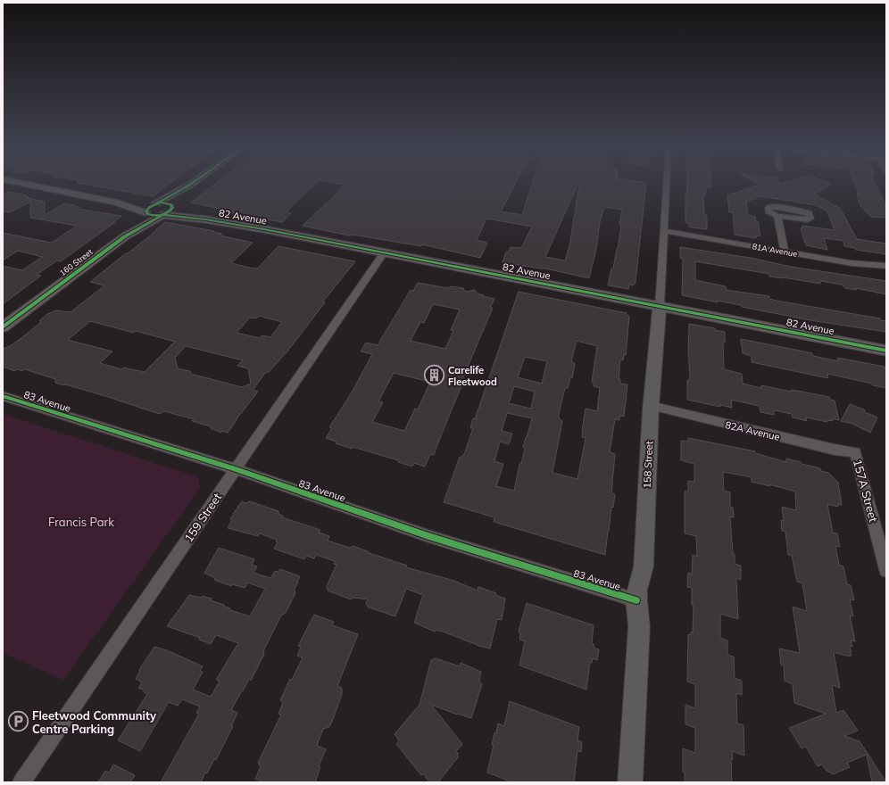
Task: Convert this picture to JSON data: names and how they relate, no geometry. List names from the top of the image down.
{
  "streets": {
    "street": [
      "82 Avenue",
      "81A Avenue",
      "160 Street",
      "83 Avenue",
      "82A Avenue",
      "158 Street",
      "157A Street",
      "159 Street"
    ]
  },
  "crossings": [
    ["82 Avenue", "160 Street"],
    ["82 Avenue", "158 Street"],
    ["82 Avenue", "159 Street"],
    ["81A Avenue", "158 Street"],
    ["83 Avenue", "158 Street"],
    ["83 Avenue", "159 Street"],
    ["82A Avenue", "158 Street"],
    ["82A Avenue", "157A Street"]
  ],
  "parks": ["Francis Park"],
  "places": {
    "building": ["Carelife Fleetwood"],
    "parking": ["Fleetwood Community Centre Parking"]
  }
}
